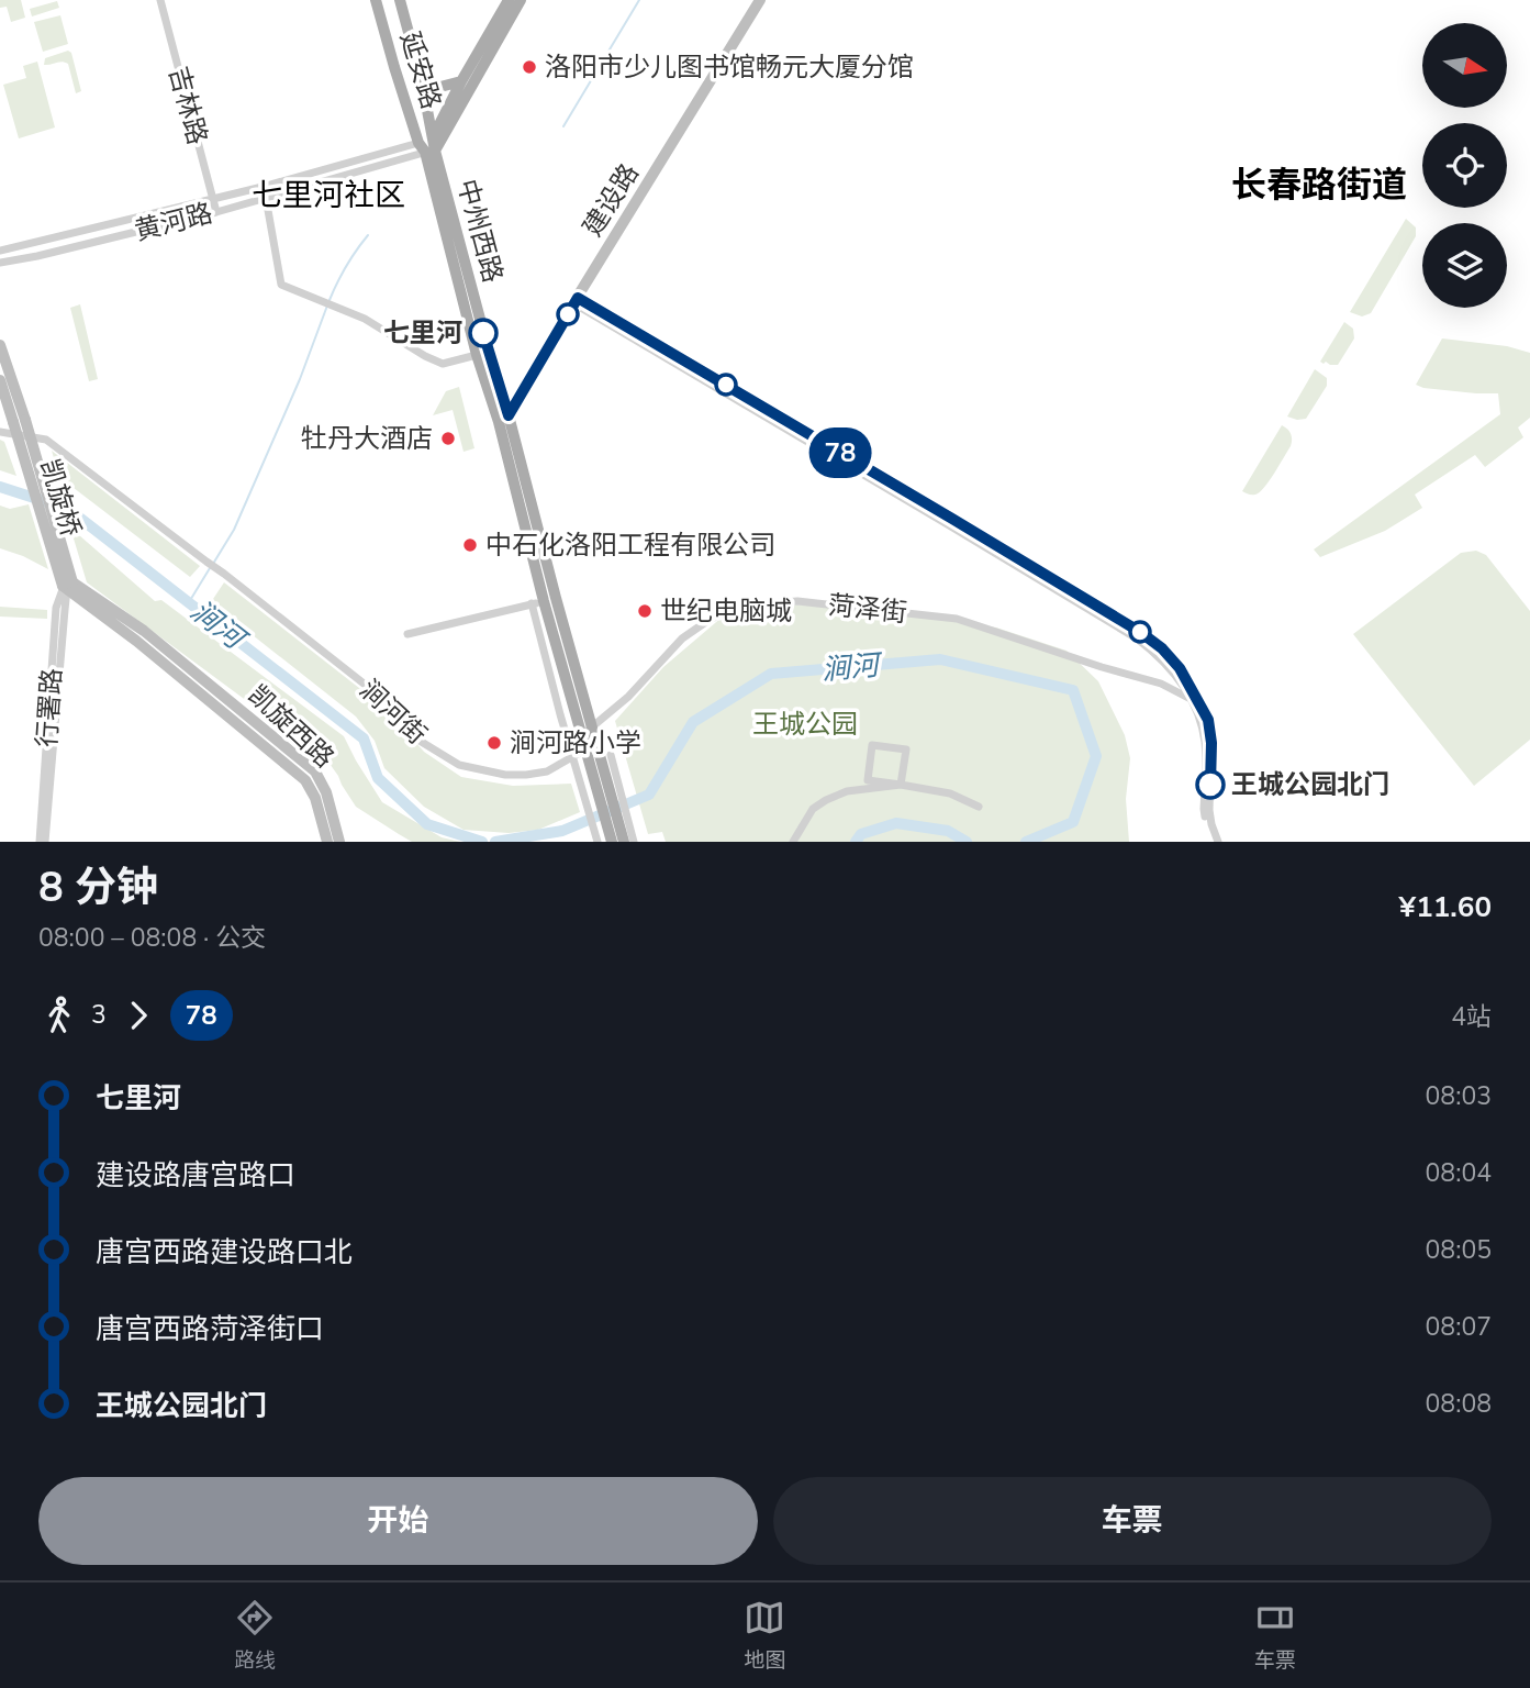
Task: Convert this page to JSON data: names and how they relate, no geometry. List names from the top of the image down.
{
  "streets": {
    "main road": [
      "延安路",
      "建设路",
      "中州西路",
      "凯旋桥",
      "凯旋西路"
    ],
    "street": [
      "吉林路",
      "黄河路",
      "菏泽街",
      "行署路",
      "涧河街"
    ]
  },
  "crossings": [
    ["延安路", "黄河路"],
    ["延安路", "中州西路"],
    ["吉林路", "黄河路"],
    ["建设路", "中州西路"],
    ["黄河路", "中州西路"],
    ["中州西路", "菏泽街"],
    ["中州西路", "涧河街"],
    ["凯旋桥", "行署路"],
    ["凯旋桥", "凯旋西路"],
    ["行署路", "凯旋西路"]
  ],
  "districts": ["长春路街道", "七里河社区"],
  "water": ["涧河"],
  "parks": ["王城公园"],
  "places": [
    "洛阳市少儿图书馆畅元大厦分馆",
    "七里河",
    "牡丹大酒店",
    "中石化洛阳工程有限公司",
    "世纪电脑城",
    "涧河路小学",
    "王城公园北门"
  ],
  "lines": ["bus line 78"],
  "north": "right",
  "page": {
    "on_map": "78",
    "heading": ["8 分钟", "08:00 – 08:08 · 公交", "¥11.60"],
    "legs": ["3", "78", "4站"],
    "list": [
      {
        "name": "七里河",
        "value": "08:03"
      },
      {
        "name": "建设路唐宫路口",
        "value": "08:04"
      },
      {
        "name": "唐宫西路建设路口北",
        "value": "08:05"
      },
      {
        "name": "唐宫西路菏泽街口",
        "value": "08:07"
      },
      {
        "name": "王城公园北门",
        "value": "08:08"
      }
    ],
    "buttons": ["开始", "车票"],
    "tabs": ["路线", "地图", "车票"]
  }
}
